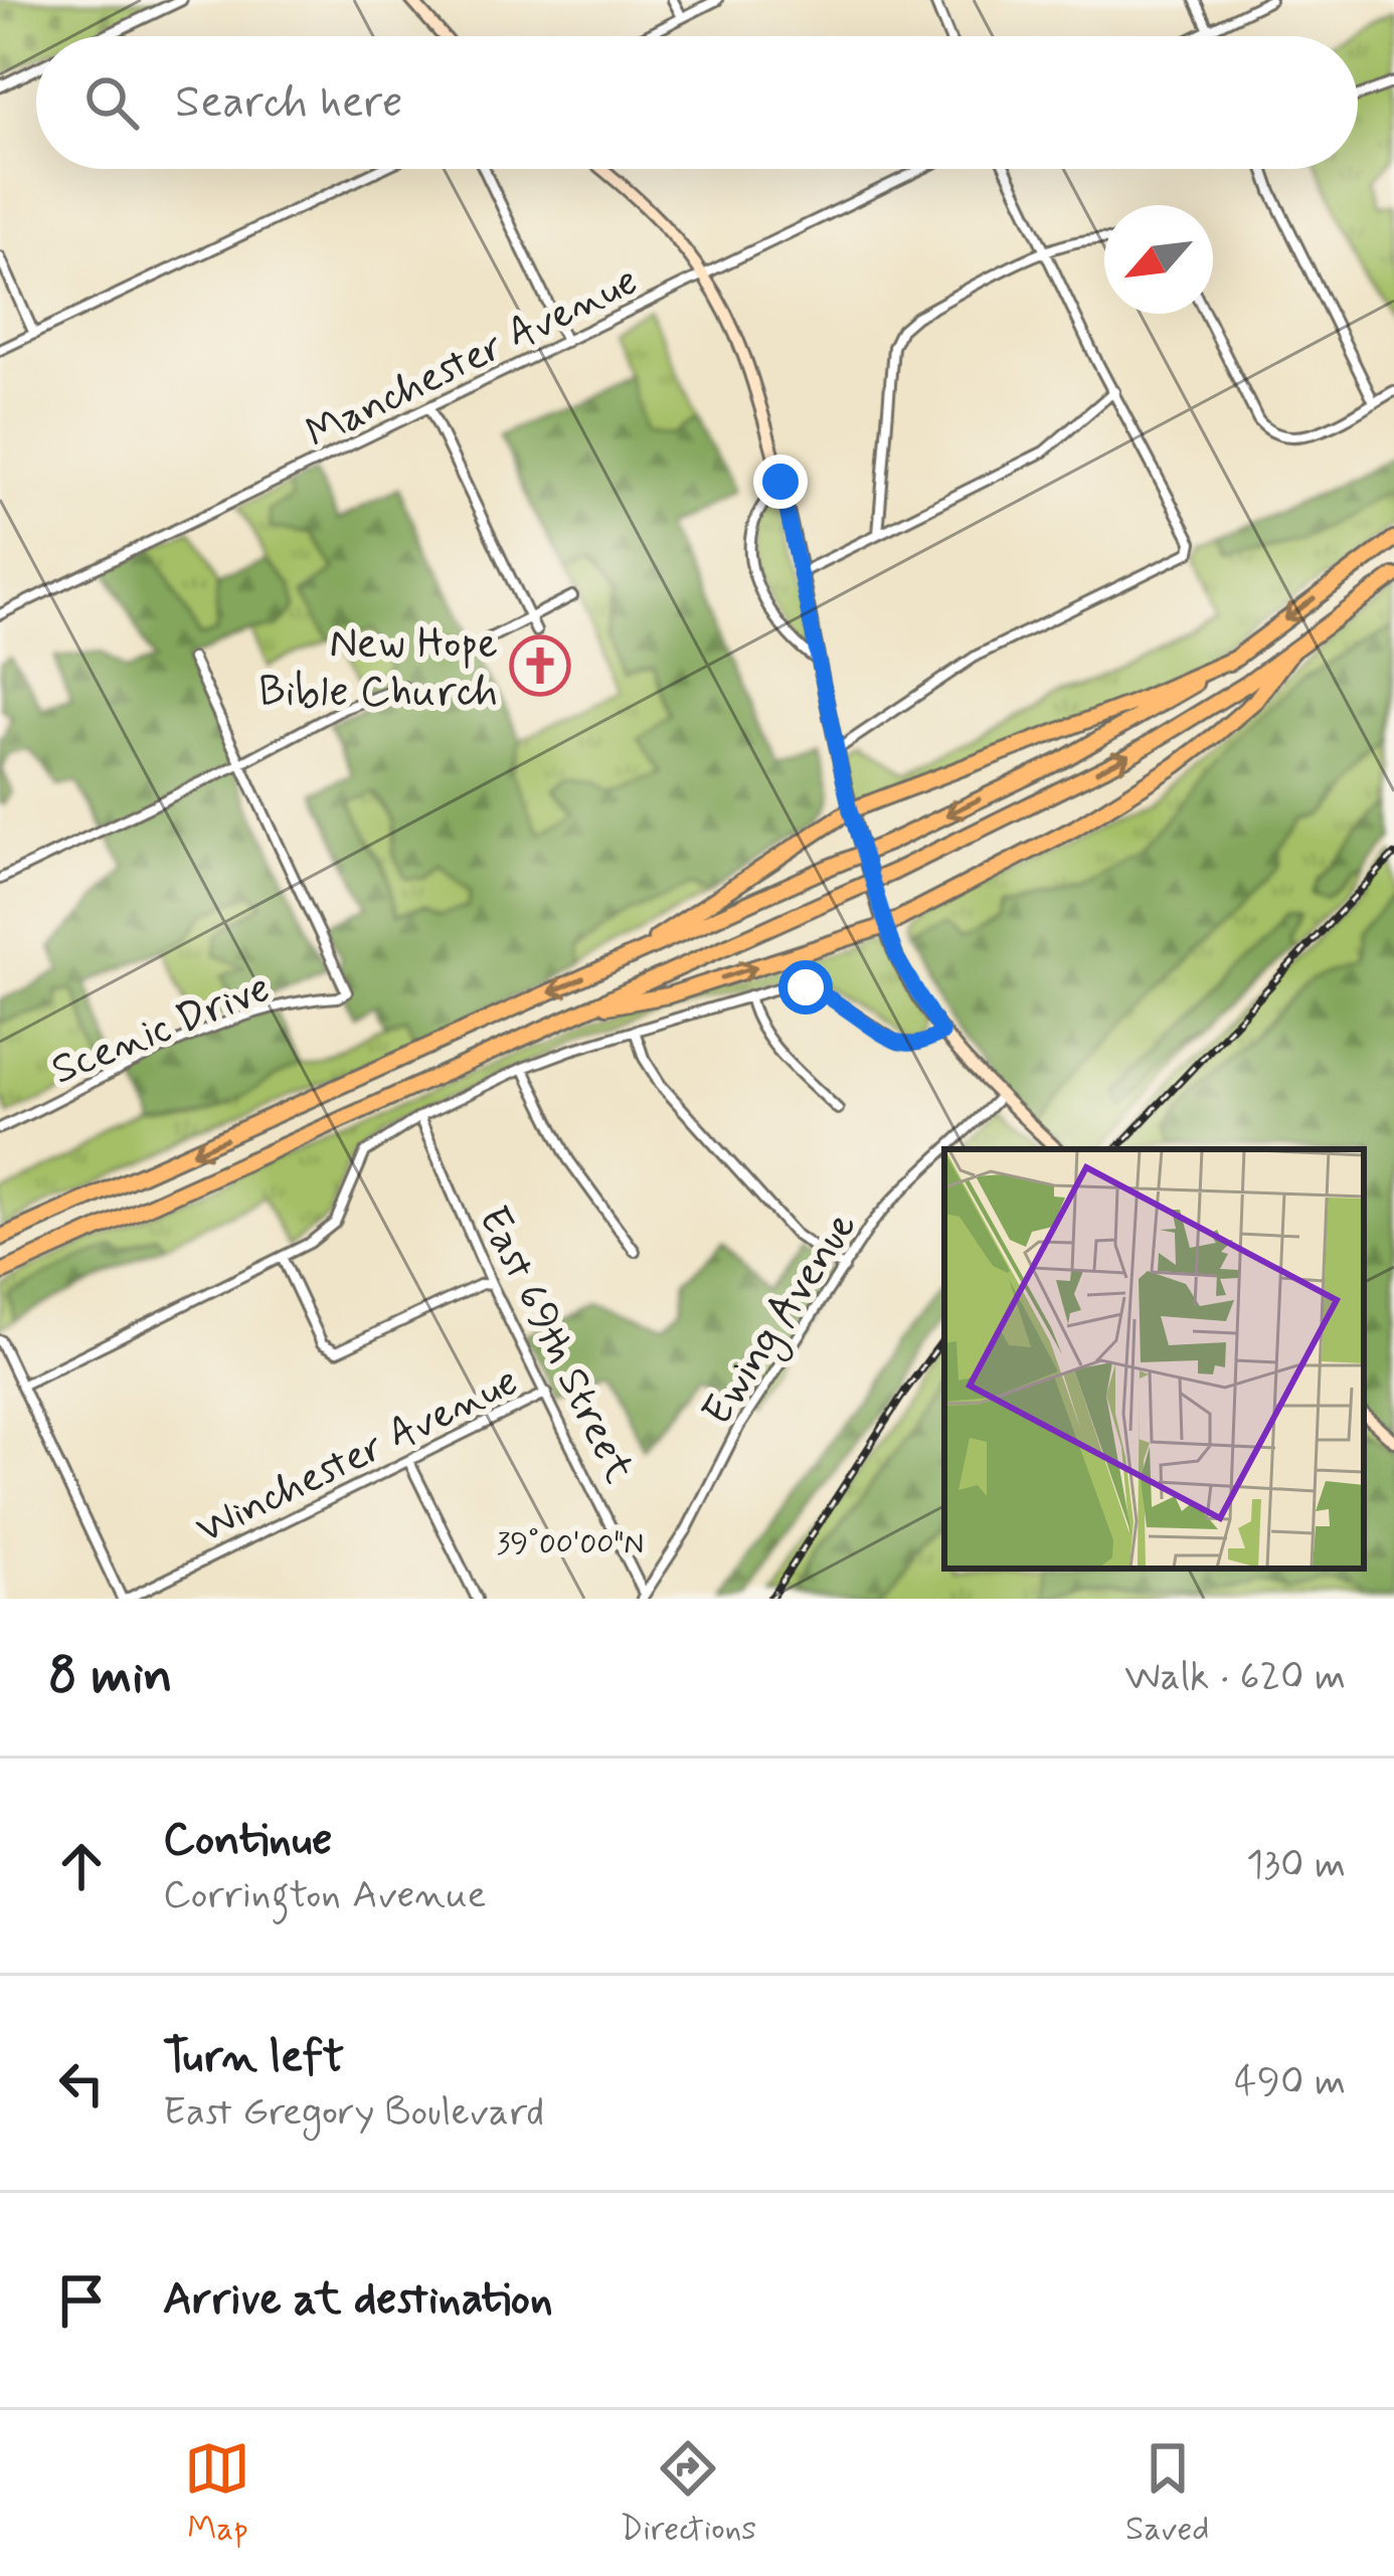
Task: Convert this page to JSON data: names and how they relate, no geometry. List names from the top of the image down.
{
  "streets": {
    "street": [
      "Manchester Avenue",
      "Scenic Drive",
      "Ewing Avenue",
      "East 69th Street",
      "Winchester Avenue"
    ]
  },
  "crossings": [
    ["Ewing Avenue", "East 69th Street"],
    ["East 69th Street", "Winchester Avenue"]
  ],
  "places": {
    "church": ["New Hope Bible Church"]
  },
  "north": "bottom left",
  "page": {
    "search": "Search here",
    "heading": ["8 min", "Walk · 620 m"],
    "list": [
      ["Continue", "Corrington Avenue", "130 m"],
      ["Turn left", "East Gregory Boulevard", "490 m"],
      "Arrive at destination"
    ],
    "nav": ["Map", "Directions", "Saved"]
  },
  "coordinates": ["39°00'00\"N"]
}
